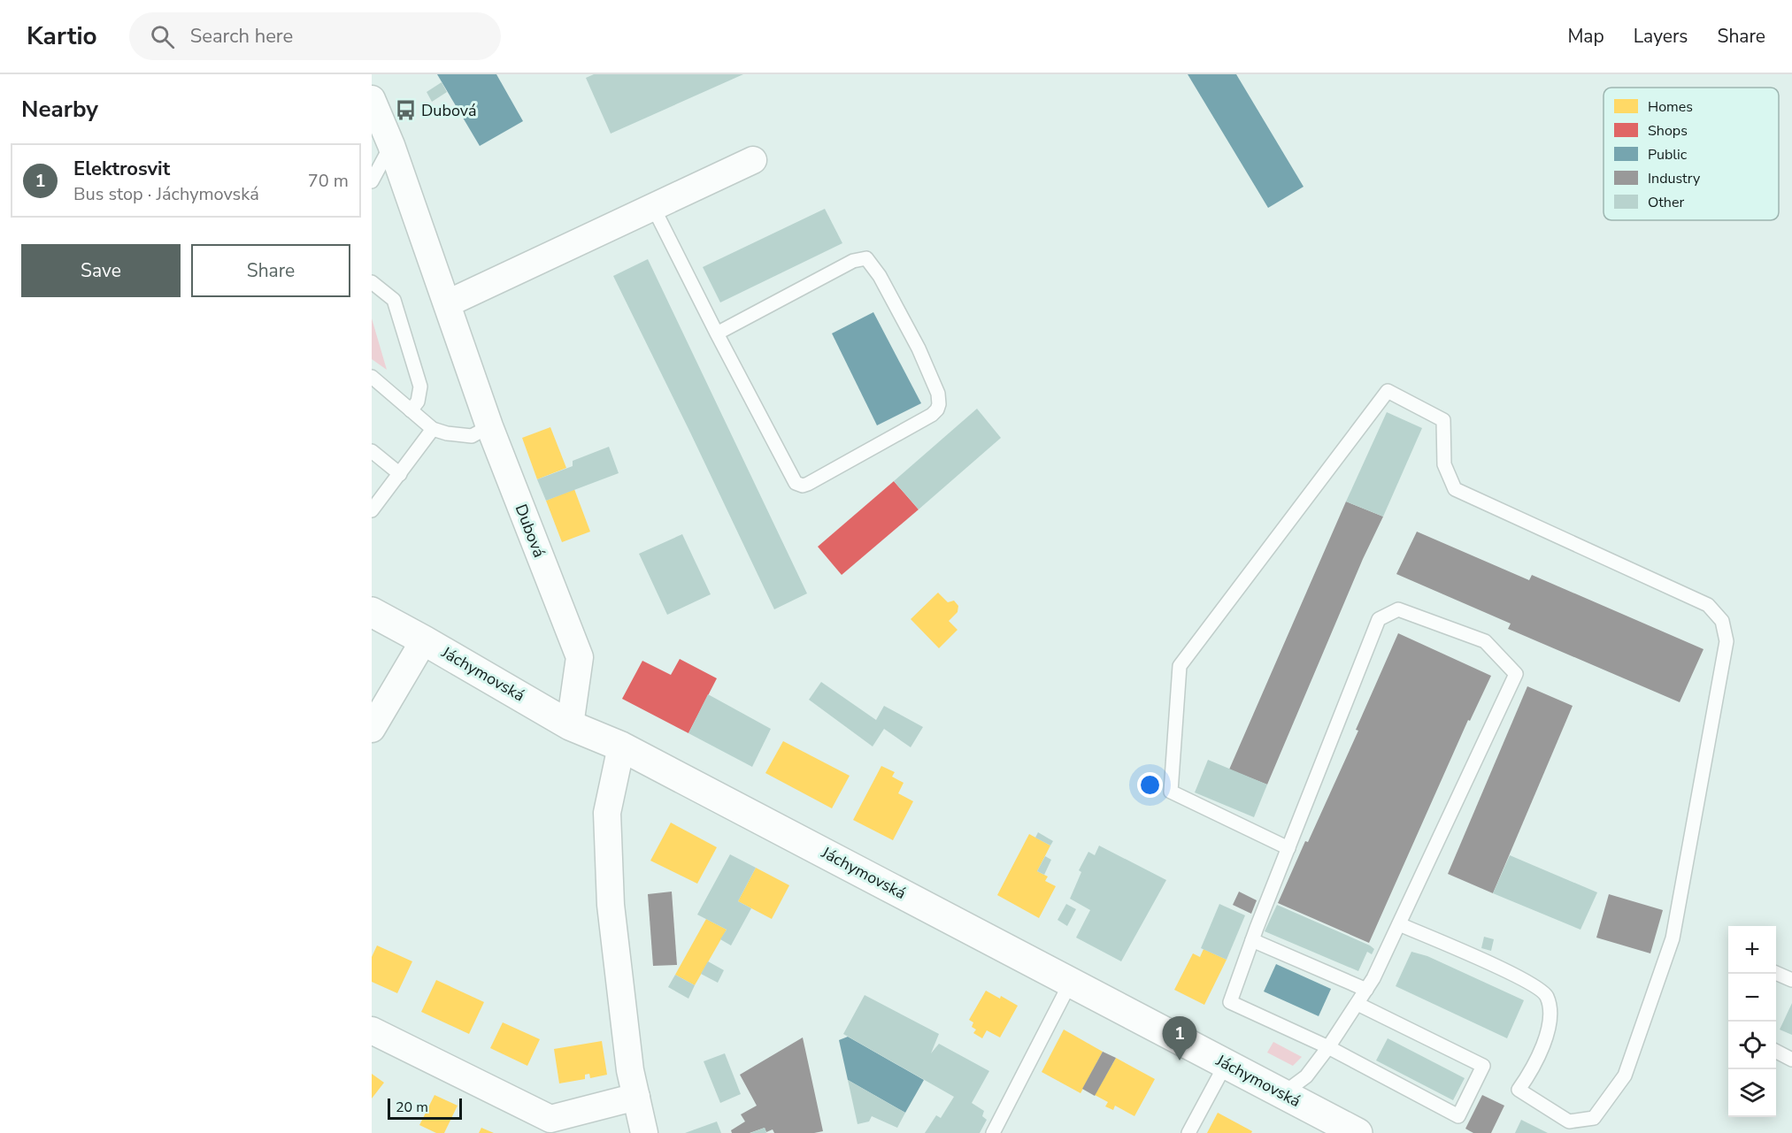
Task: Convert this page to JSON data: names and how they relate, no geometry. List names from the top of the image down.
{
  "streets": {
    "street": ["Dubová", "Jáchymovská"]
  },
  "crossings": [
    ["Dubová", "Jáchymovská"]
  ],
  "places": {
    "bus stop": ["Dubová"]
  },
  "legend": [
    "Homes",
    "Shops",
    "Public",
    "Industry",
    "Other"
  ],
  "scale_bar": "20 m",
  "page": {
    "header": "Kartio",
    "search": "Search here",
    "nav": ["Map", "Layers", "Share"],
    "heading": "Nearby",
    "list": [
      {
        "mark": "1",
        "name": "Elektrosvit",
        "note": "Bus stop · Jáchymovská",
        "value": "70 m"
      }
    ],
    "buttons": ["Save", "Share"],
    "map_buttons": ["+", "−"],
    "pins": "1",
    "scale": "20 m"
  }
}
